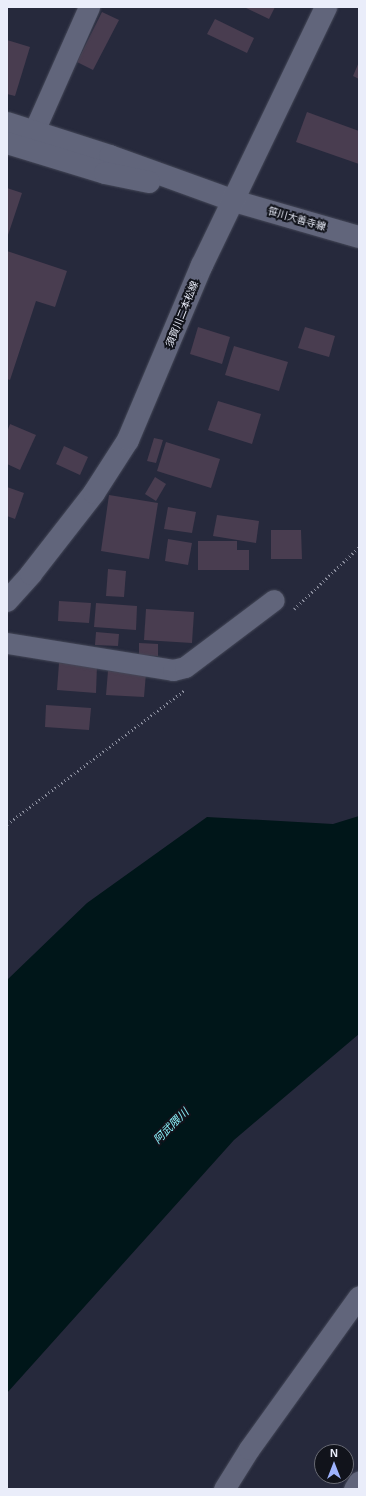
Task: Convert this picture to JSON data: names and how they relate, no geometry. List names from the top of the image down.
{
  "streets": {
    "main road": ["笹川大善寺線", "須賀川二本松線"]
  },
  "crossings": [
    ["笹川大善寺線", "須賀川二本松線"]
  ],
  "water": ["阿武隈川"],
  "north": "top"
}
